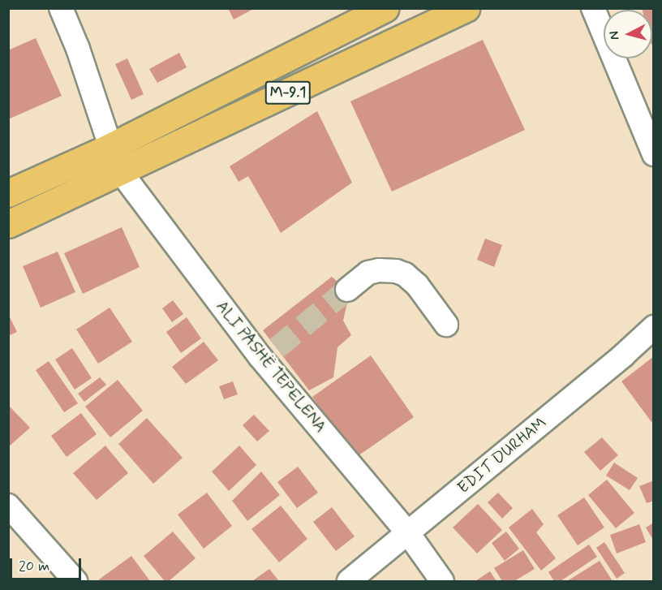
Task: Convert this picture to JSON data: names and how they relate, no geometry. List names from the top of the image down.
{
  "streets": {
    "main road": ["M-9.1"],
    "street": ["ALI PASHË TEPELENA", "EDIT DURHAM"]
  },
  "crossings": [
    ["M-9.1", "ALI PASHË TEPELENA"],
    ["ALI PASHË TEPELENA", "EDIT DURHAM"]
  ],
  "scale_bar": "20 m",
  "north": "left"
}
